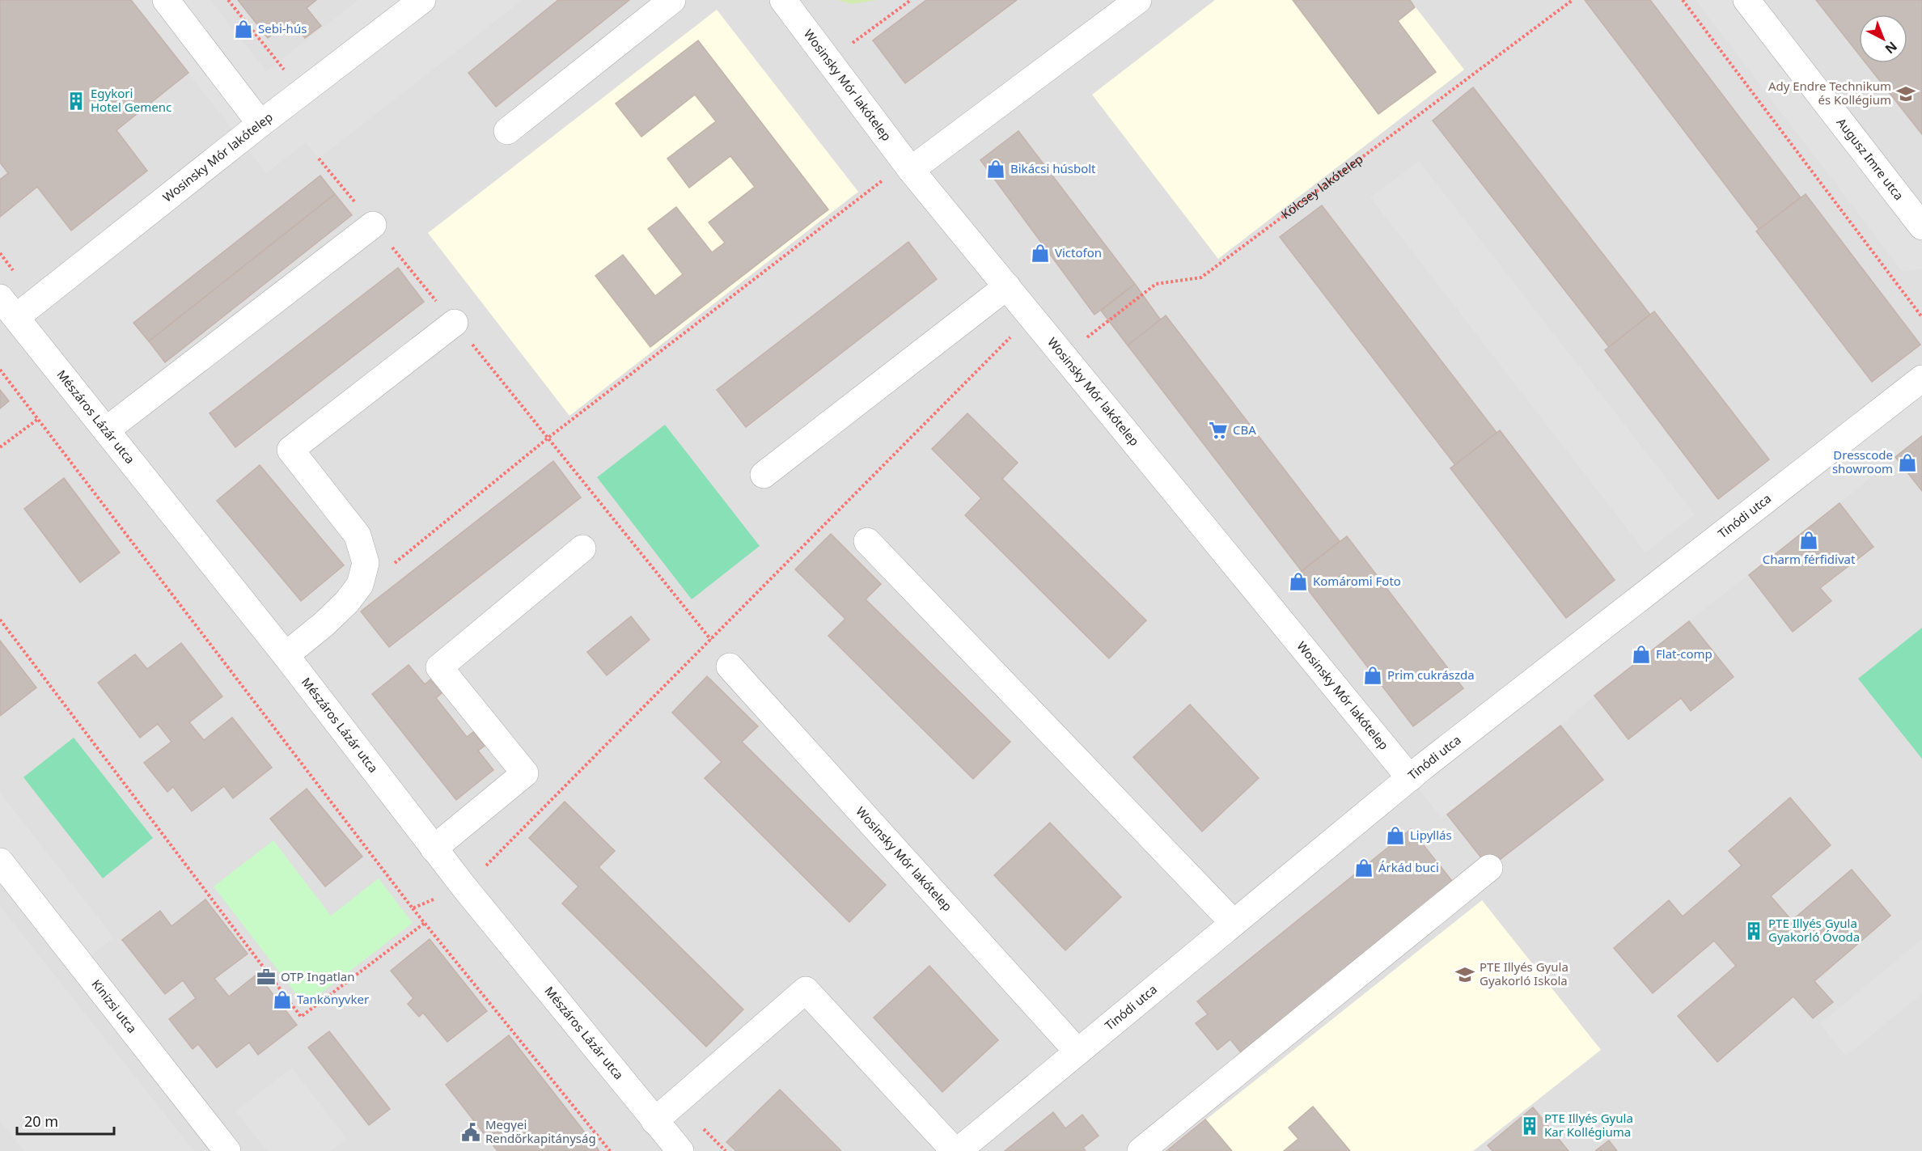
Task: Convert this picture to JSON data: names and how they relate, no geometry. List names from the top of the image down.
{
  "streets": {
    "street": [
      "Wosinsky Mór lakótelep",
      "Augusz Imre utca",
      "Mészáros Lázár utca",
      "Tinódi utca",
      "Kinizsi utca"
    ],
    "path": ["Kölcsey lakótelep"]
  },
  "crossings": [
    ["Wosinsky Mór lakótelep", "Kölcsey lakótelep"],
    ["Wosinsky Mór lakótelep", "Mészáros Lázár utca"],
    ["Wosinsky Mór lakótelep", "Tinódi utca"]
  ],
  "places": {
    "shop": [
      "Sebi-hús",
      "Bikácsi húsbolt",
      "Victofon",
      "Dresscode showroom",
      "Charm férfidivat",
      "Komáromi Foto",
      "Flat-comp",
      "Prim cukrászda",
      "Lipyllás",
      "Árkád buci",
      "Tankönyvker"
    ],
    "school or university": ["Ady Endre Technikum és Kollégium", "PTE Illyés Gyula Gyakorló Iskola"],
    "building": ["Egykori Hotel Gemenc", "PTE Illyés Gyula Gyakorló Óvoda", "PTE Illyés Gyula Kar Kollégiuma"],
    "supermarket": ["CBA"],
    "office": ["OTP Ingatlan"],
    "public building": ["Megyei Rendőrkapitányság"]
  },
  "scale_bar": "20 m",
  "north": "bottom right"
}
